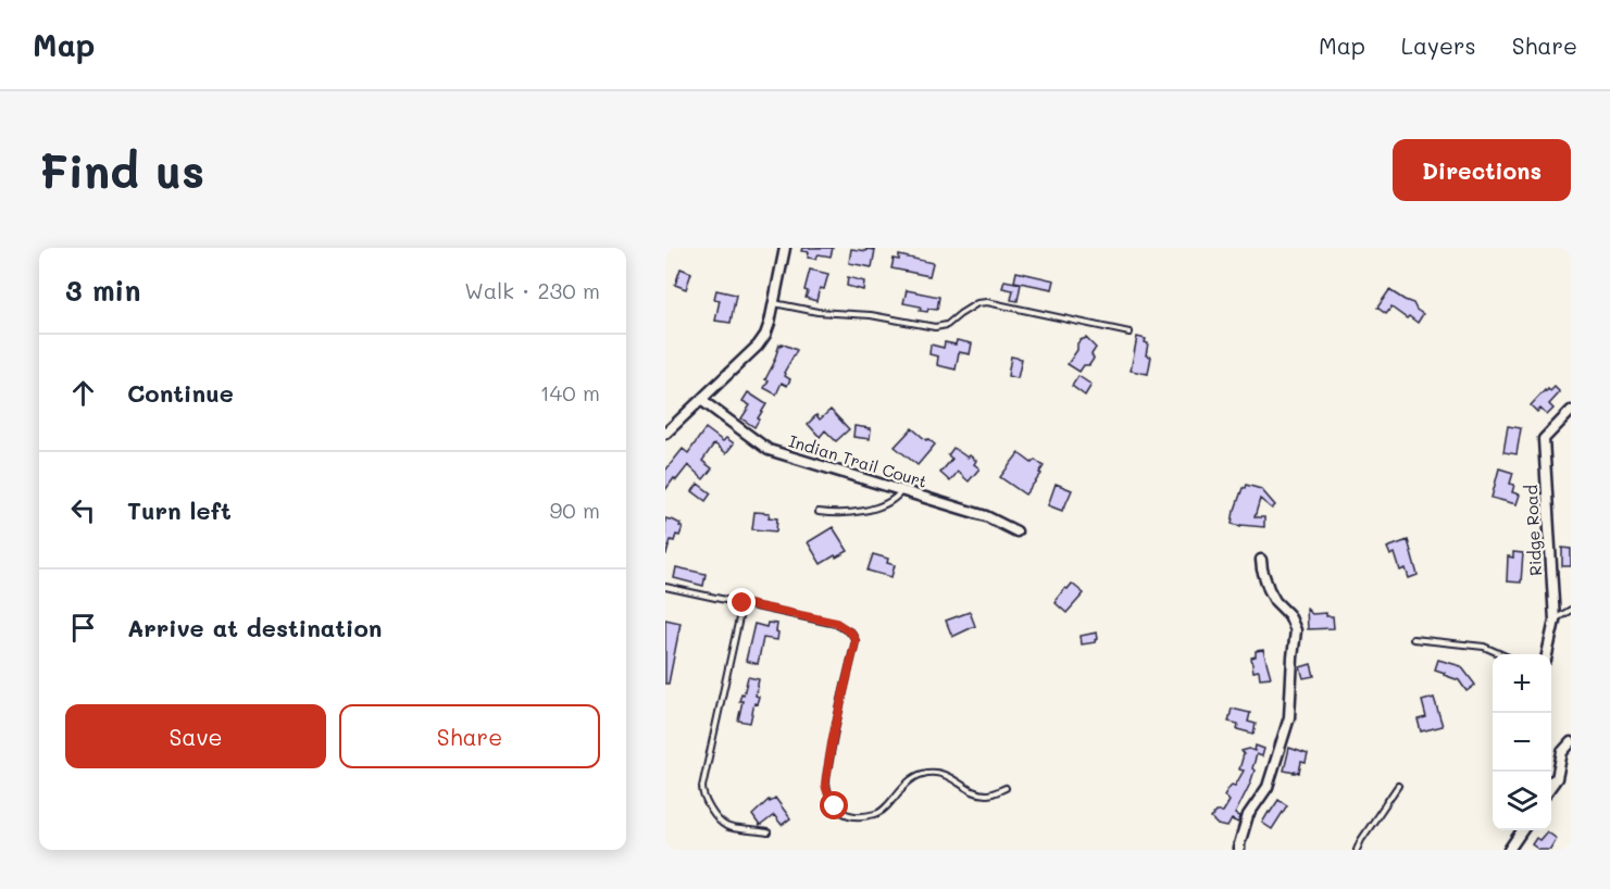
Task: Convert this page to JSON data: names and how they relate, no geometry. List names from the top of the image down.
{
  "streets": {
    "street": ["Indian Trail Court", "Ridge Road"]
  },
  "page": {
    "header": "Map",
    "nav": ["Map", "Layers", "Share"],
    "buttons": [
      "Directions",
      ["Save", "Share"]
    ],
    "title": "Find us",
    "heading": ["3 min", "Walk · 230 m"],
    "list": [
      ["Continue", "140 m"],
      ["Turn left", "90 m"],
      "Arrive at destination"
    ],
    "map_buttons": ["+", "−"]
  }
}
